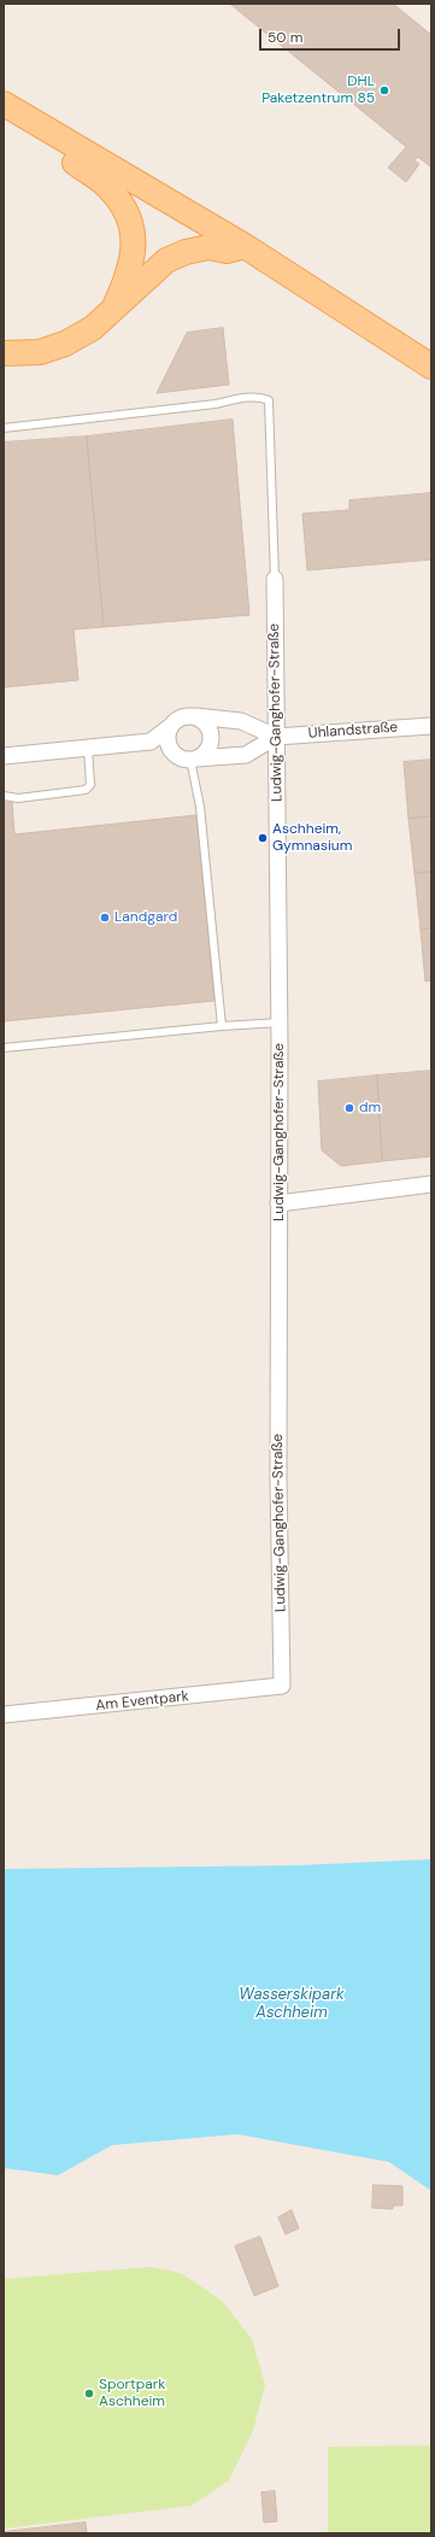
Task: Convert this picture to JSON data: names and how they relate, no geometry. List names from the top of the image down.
{
  "streets": {
    "street": ["Ludwig-Ganghofer-Straße", "Uhlandstraße", "Am Eventpark"]
  },
  "crossings": [
    ["Ludwig-Ganghofer-Straße", "Uhlandstraße"],
    ["Ludwig-Ganghofer-Straße", "Am Eventpark"]
  ],
  "water": ["Wasserskipark Aschheim"],
  "places": [
    "DHL Paketzentrum 85",
    "Aschheim, Gymnasium",
    "Landgard",
    "dm",
    "Sportpark Aschheim"
  ],
  "scale_bar": "50 m"
}
